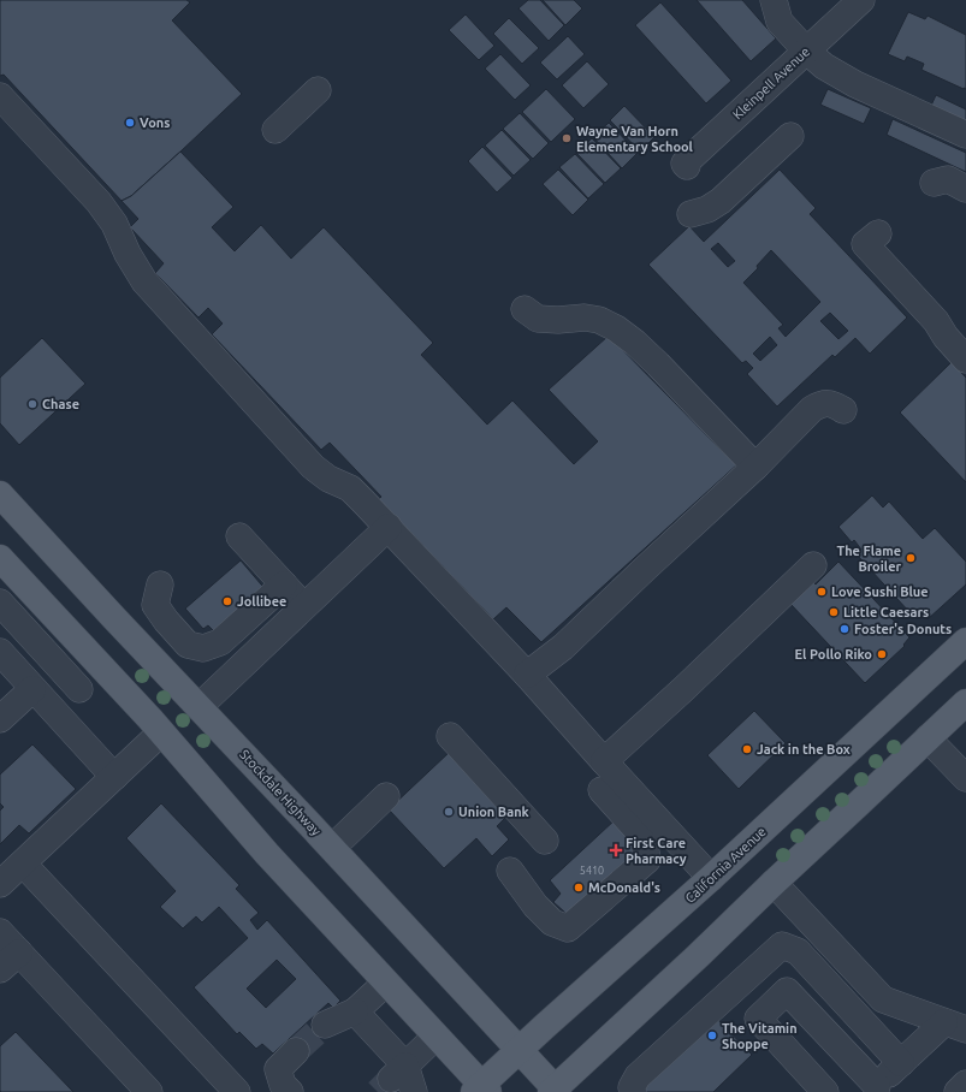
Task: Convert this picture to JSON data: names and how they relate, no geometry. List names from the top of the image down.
{
  "streets": {
    "main road": ["Stockdale Highway", "California Avenue"],
    "street": ["Kleinpell Avenue"]
  },
  "crossings": [
    ["Stockdale Highway", "California Avenue"]
  ],
  "places": {
    "other": [
      "Vons",
      "Wayne Van Horn Elementary School",
      "Chase",
      "The Flame Broiler",
      "Love Sushi Blue",
      "Jollibee",
      "Little Caesars",
      "Foster's Donuts",
      "El Pollo Riko",
      "Jack in the Box",
      "Union Bank",
      "McDonald's",
      "The Vitamin Shoppe"
    ],
    "health": ["First Care Pharmacy"]
  },
  "house_numbers": ["5410"]
}
